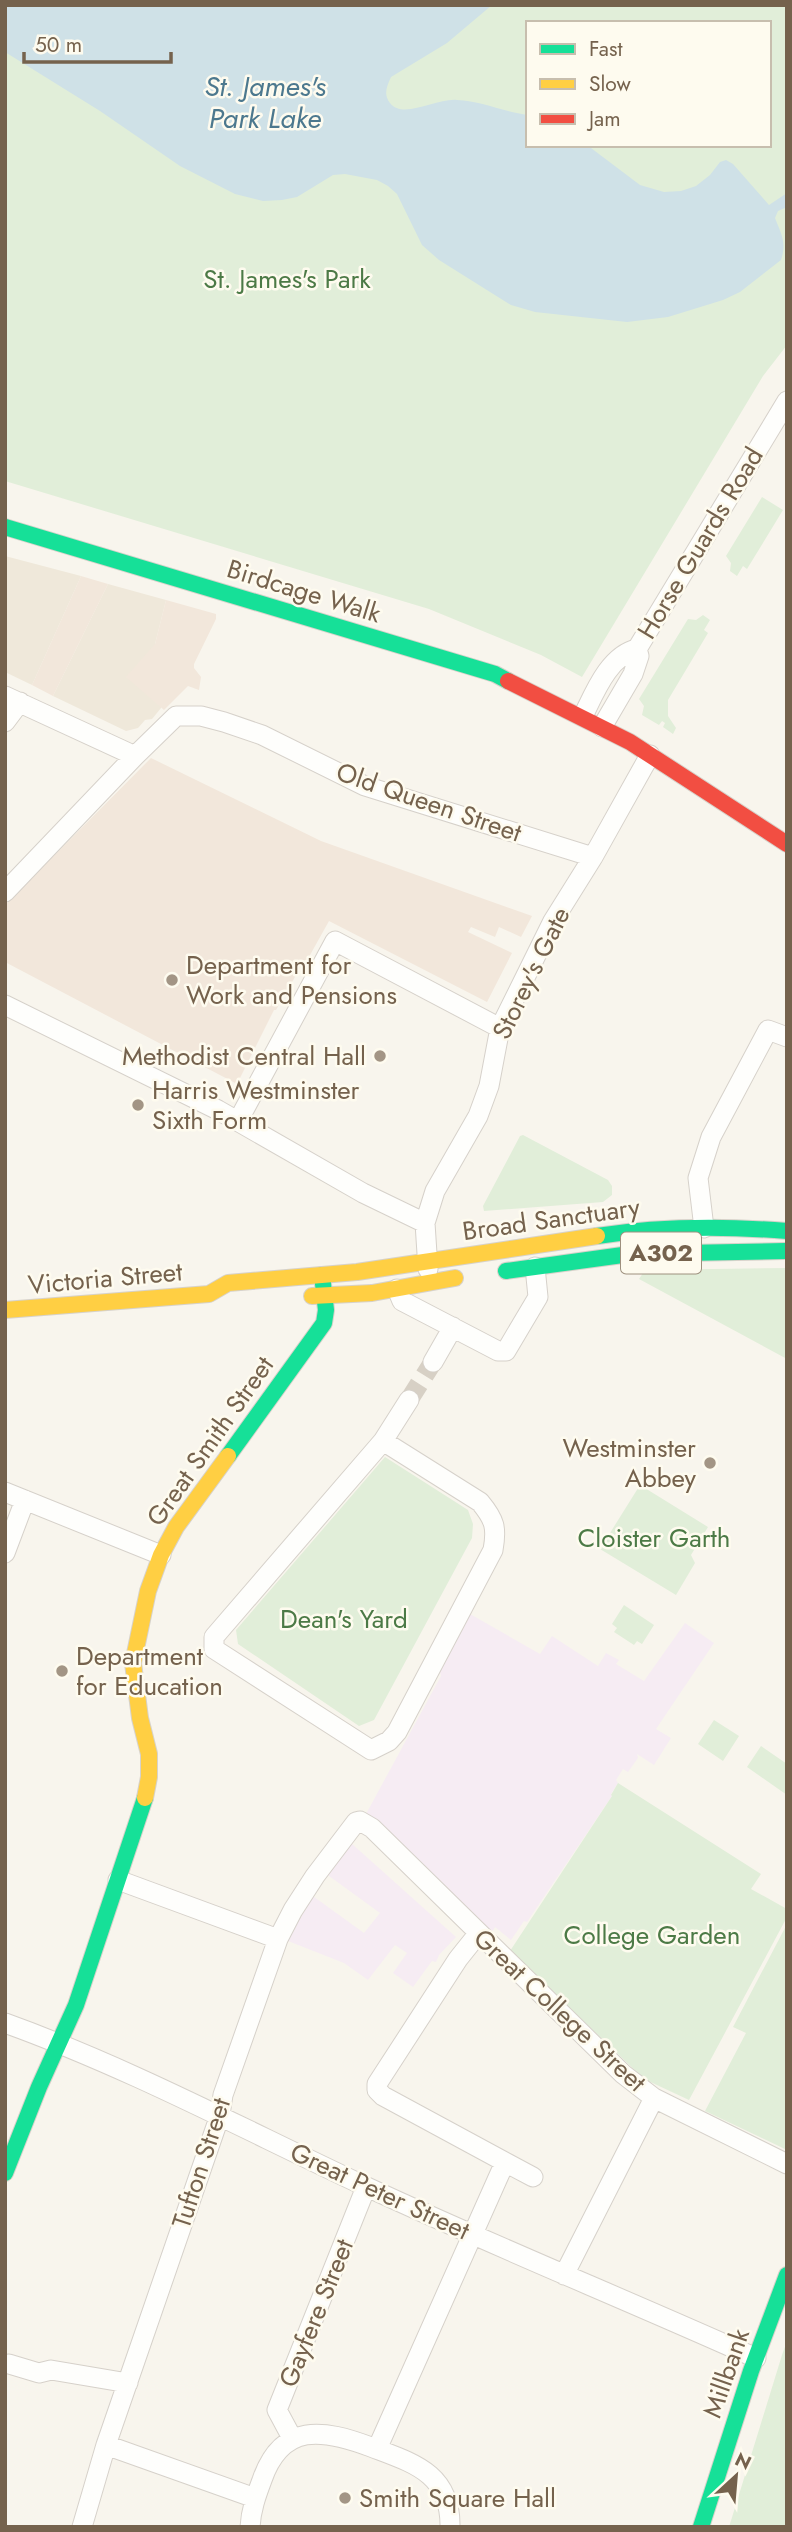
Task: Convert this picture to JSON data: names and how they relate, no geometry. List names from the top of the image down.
{
  "streets": {
    "main road": [
      "Birdcage Walk",
      "Broad Sanctuary",
      "A302",
      "Victoria Street",
      "Great Smith Street",
      "Millbank"
    ],
    "street": [
      "Horse Guards Road",
      "Old Queen Street",
      "Storey's Gate",
      "Great College Street",
      "Tufton Street",
      "Great Peter Street",
      "Gayfere Street"
    ]
  },
  "crossings": [
    ["Horse Guards Road", "Birdcage Walk"],
    ["Birdcage Walk", "Storey's Gate"],
    ["Old Queen Street", "Storey's Gate"],
    ["Storey's Gate", "Broad Sanctuary"],
    ["Broad Sanctuary", "Victoria Street"],
    ["Broad Sanctuary", "Great Smith Street"],
    ["Victoria Street", "Great Smith Street"],
    ["Great Smith Street", "Great Peter Street"],
    ["Great College Street", "Tufton Street"],
    ["Tufton Street", "Great Peter Street"],
    ["Great Peter Street", "Gayfere Street"],
    ["Great Peter Street", "Millbank"]
  ],
  "water": ["St. James's Park Lake"],
  "parks": [
    "St. James's Park",
    "Cloister Garth",
    "Dean's Yard",
    "College Garden"
  ],
  "places": [
    "Department for Work and Pensions",
    "Methodist Central Hall",
    "Harris Westminster Sixth Form",
    "Westminster Abbey",
    "Department for Education",
    "Smith Square Hall"
  ],
  "legend": ["Fast", "Slow", "Jam"],
  "scale_bar": "50 m",
  "north": "top right"
}
